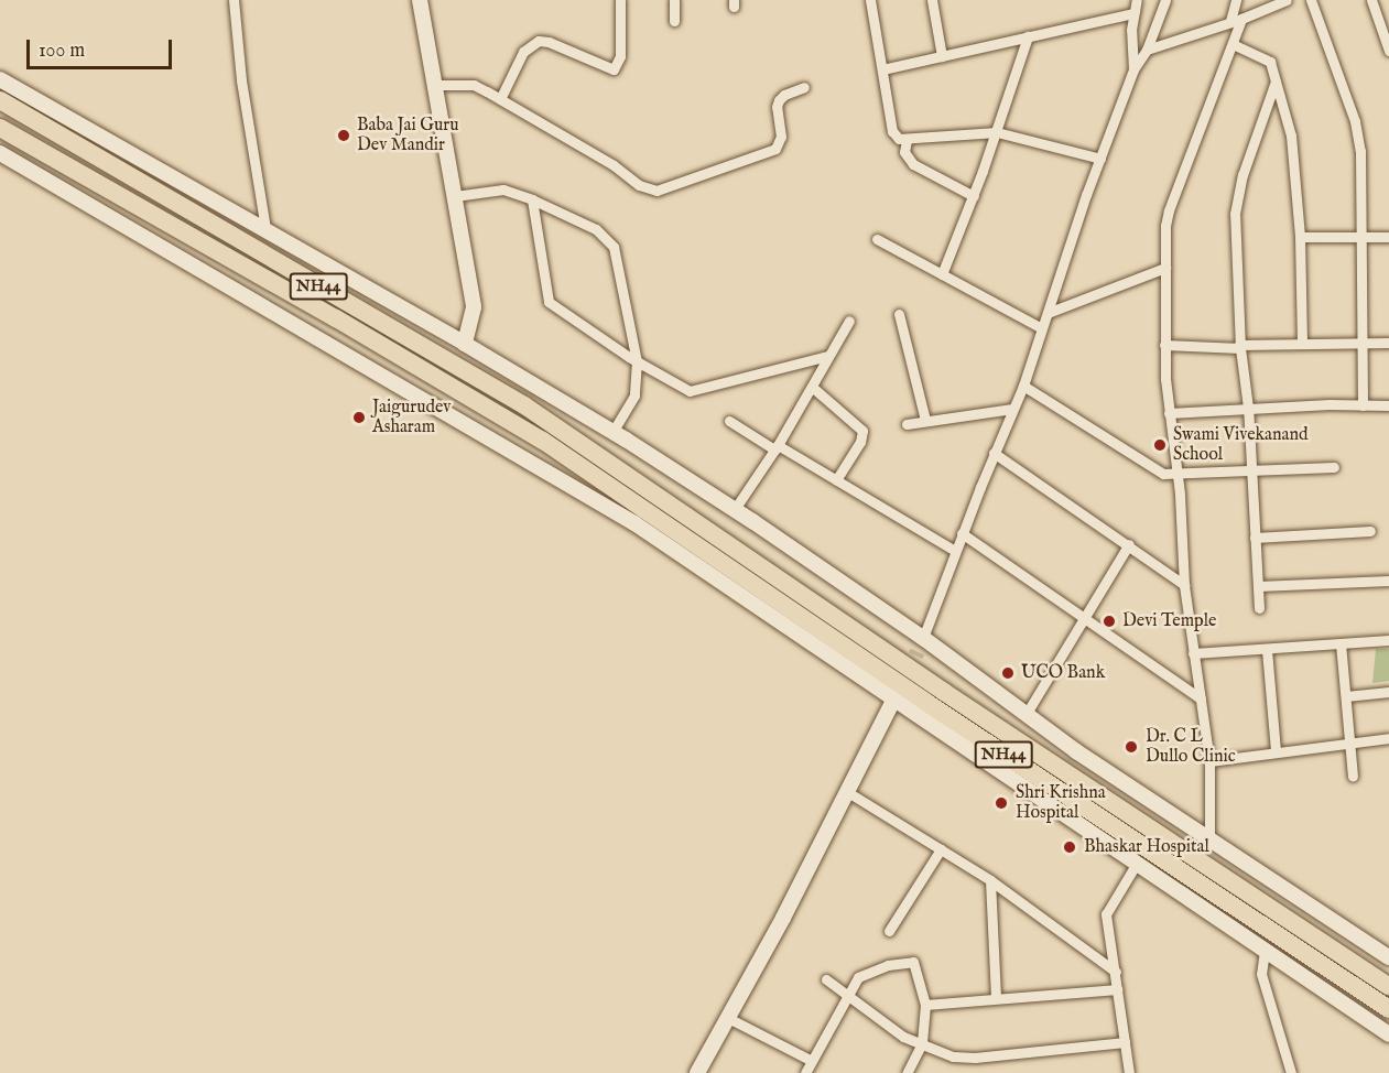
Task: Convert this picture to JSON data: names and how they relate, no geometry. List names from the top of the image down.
{
  "streets": {
    "highway": ["NH44"]
  },
  "places": [
    "Baba Jai Guru Dev Mandir",
    "Jaigurudev Asharam",
    "Swami Vivekanand School",
    "Devi Temple",
    "UCO Bank",
    "Dr. C L Dullo Clinic",
    "Shri Krishna Hospital",
    "Bhaskar Hospital"
  ],
  "scale_bar": "100 m"
}
